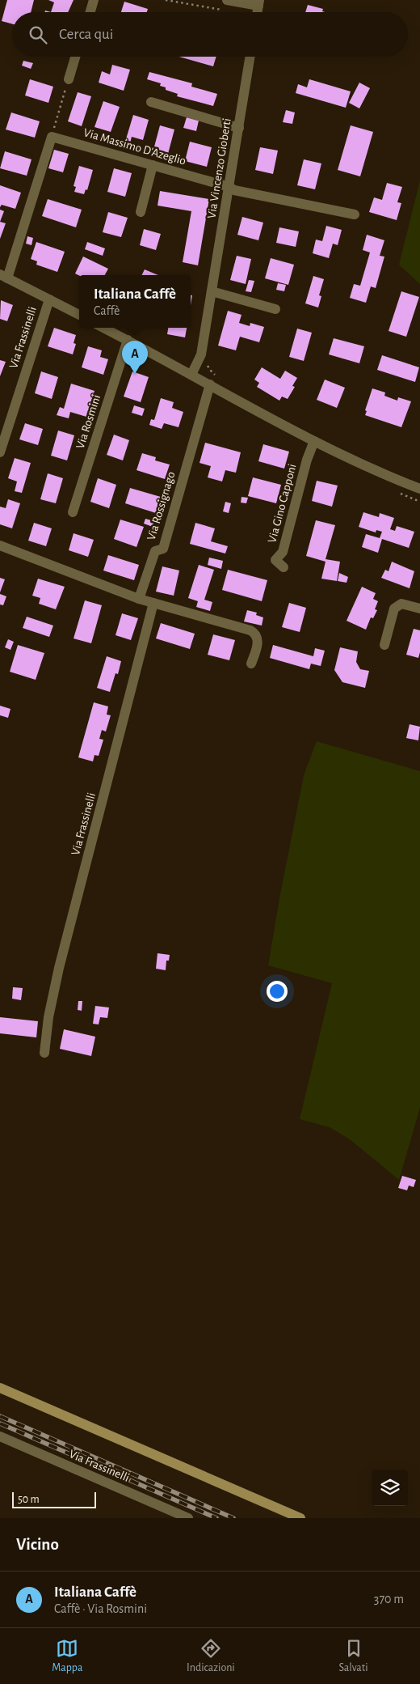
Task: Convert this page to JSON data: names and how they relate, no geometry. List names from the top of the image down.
{
  "streets": {
    "street": [
      "Via Massimo D'Azeglio",
      "Via Vincenzo Gioberti",
      "Via Frassinelli",
      "Via Rosmini",
      "Via Gino Capponi",
      "Via Rossignago"
    ]
  },
  "crossings": [
    ["Via Massimo D'Azeglio", "Via Vincenzo Gioberti"]
  ],
  "scale_bar": "50 m",
  "page": {
    "search": "Cerca qui",
    "popup": ["Italiana Caffè", "Caffè"],
    "pins": "A",
    "scale": "50 m",
    "heading": "Vicino",
    "list": [
      {
        "mark": "A",
        "name": "Italiana Caffè",
        "note": "Caffè · Via Rosmini",
        "value": "370 m"
      }
    ],
    "nav": ["Mappa", "Indicazioni", "Salvati"]
  }
}
